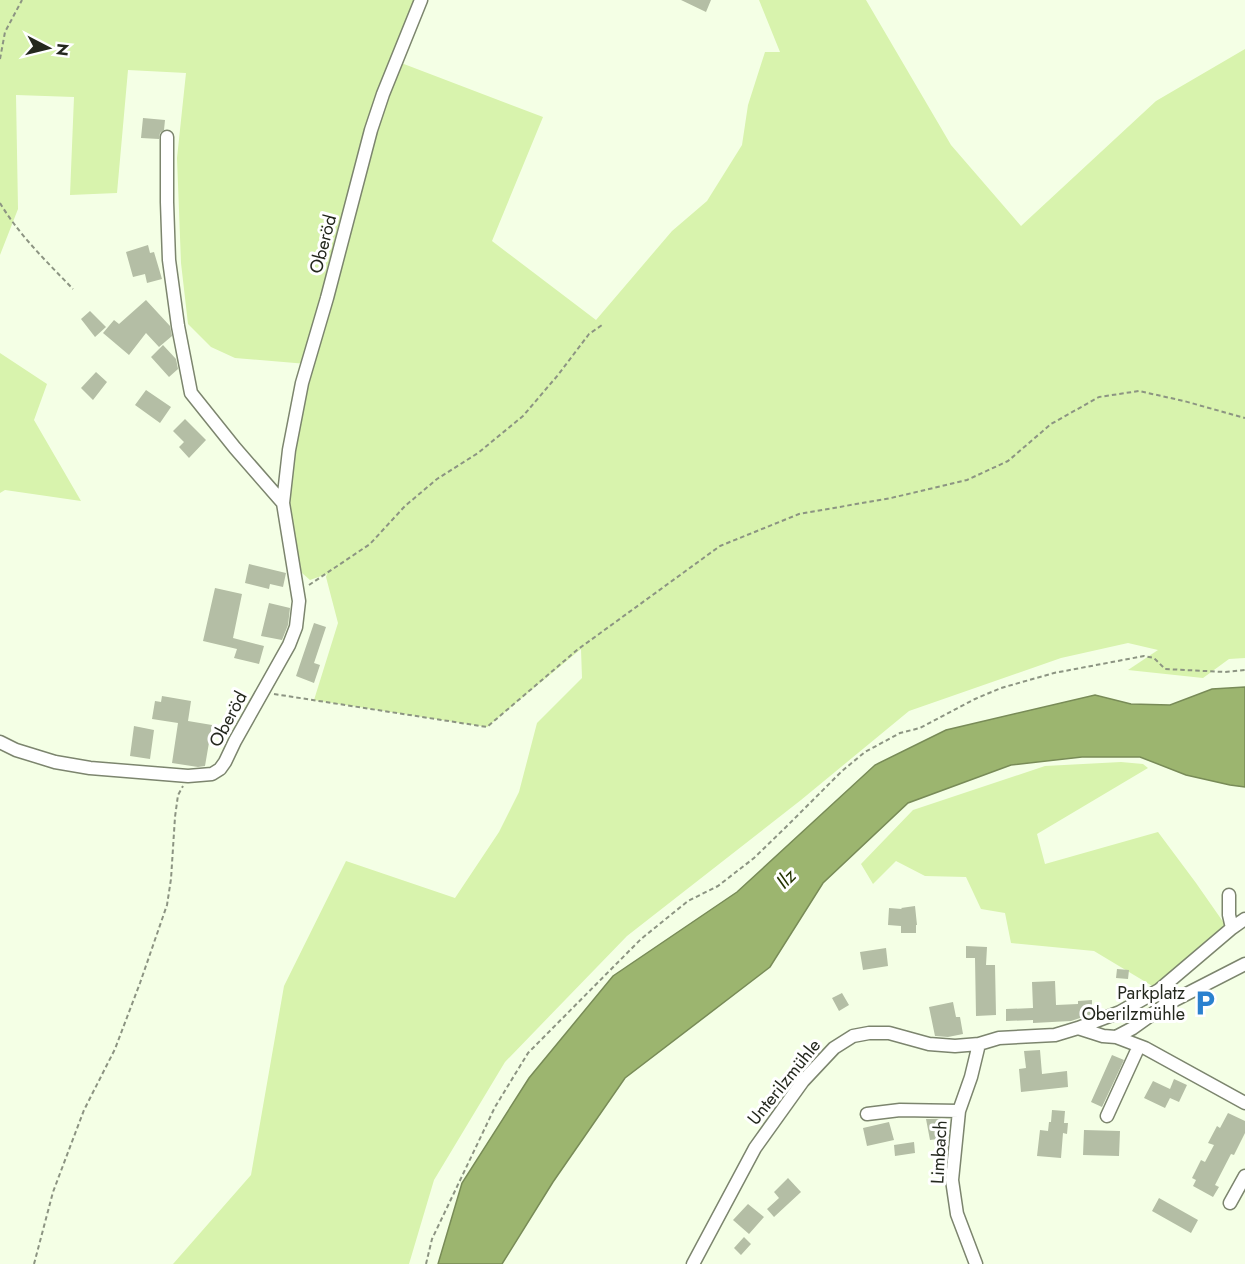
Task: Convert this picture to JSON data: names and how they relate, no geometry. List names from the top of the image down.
{
  "streets": {
    "street": ["Oberöd", "Unterilzmühle", "Limbach"]
  },
  "crossings": [
    ["Unterilzmühle", "Limbach"]
  ],
  "water": ["Ilz"],
  "places": {
    "parking": ["Parkplatz Oberilzmühle"]
  },
  "north": "right"
}
